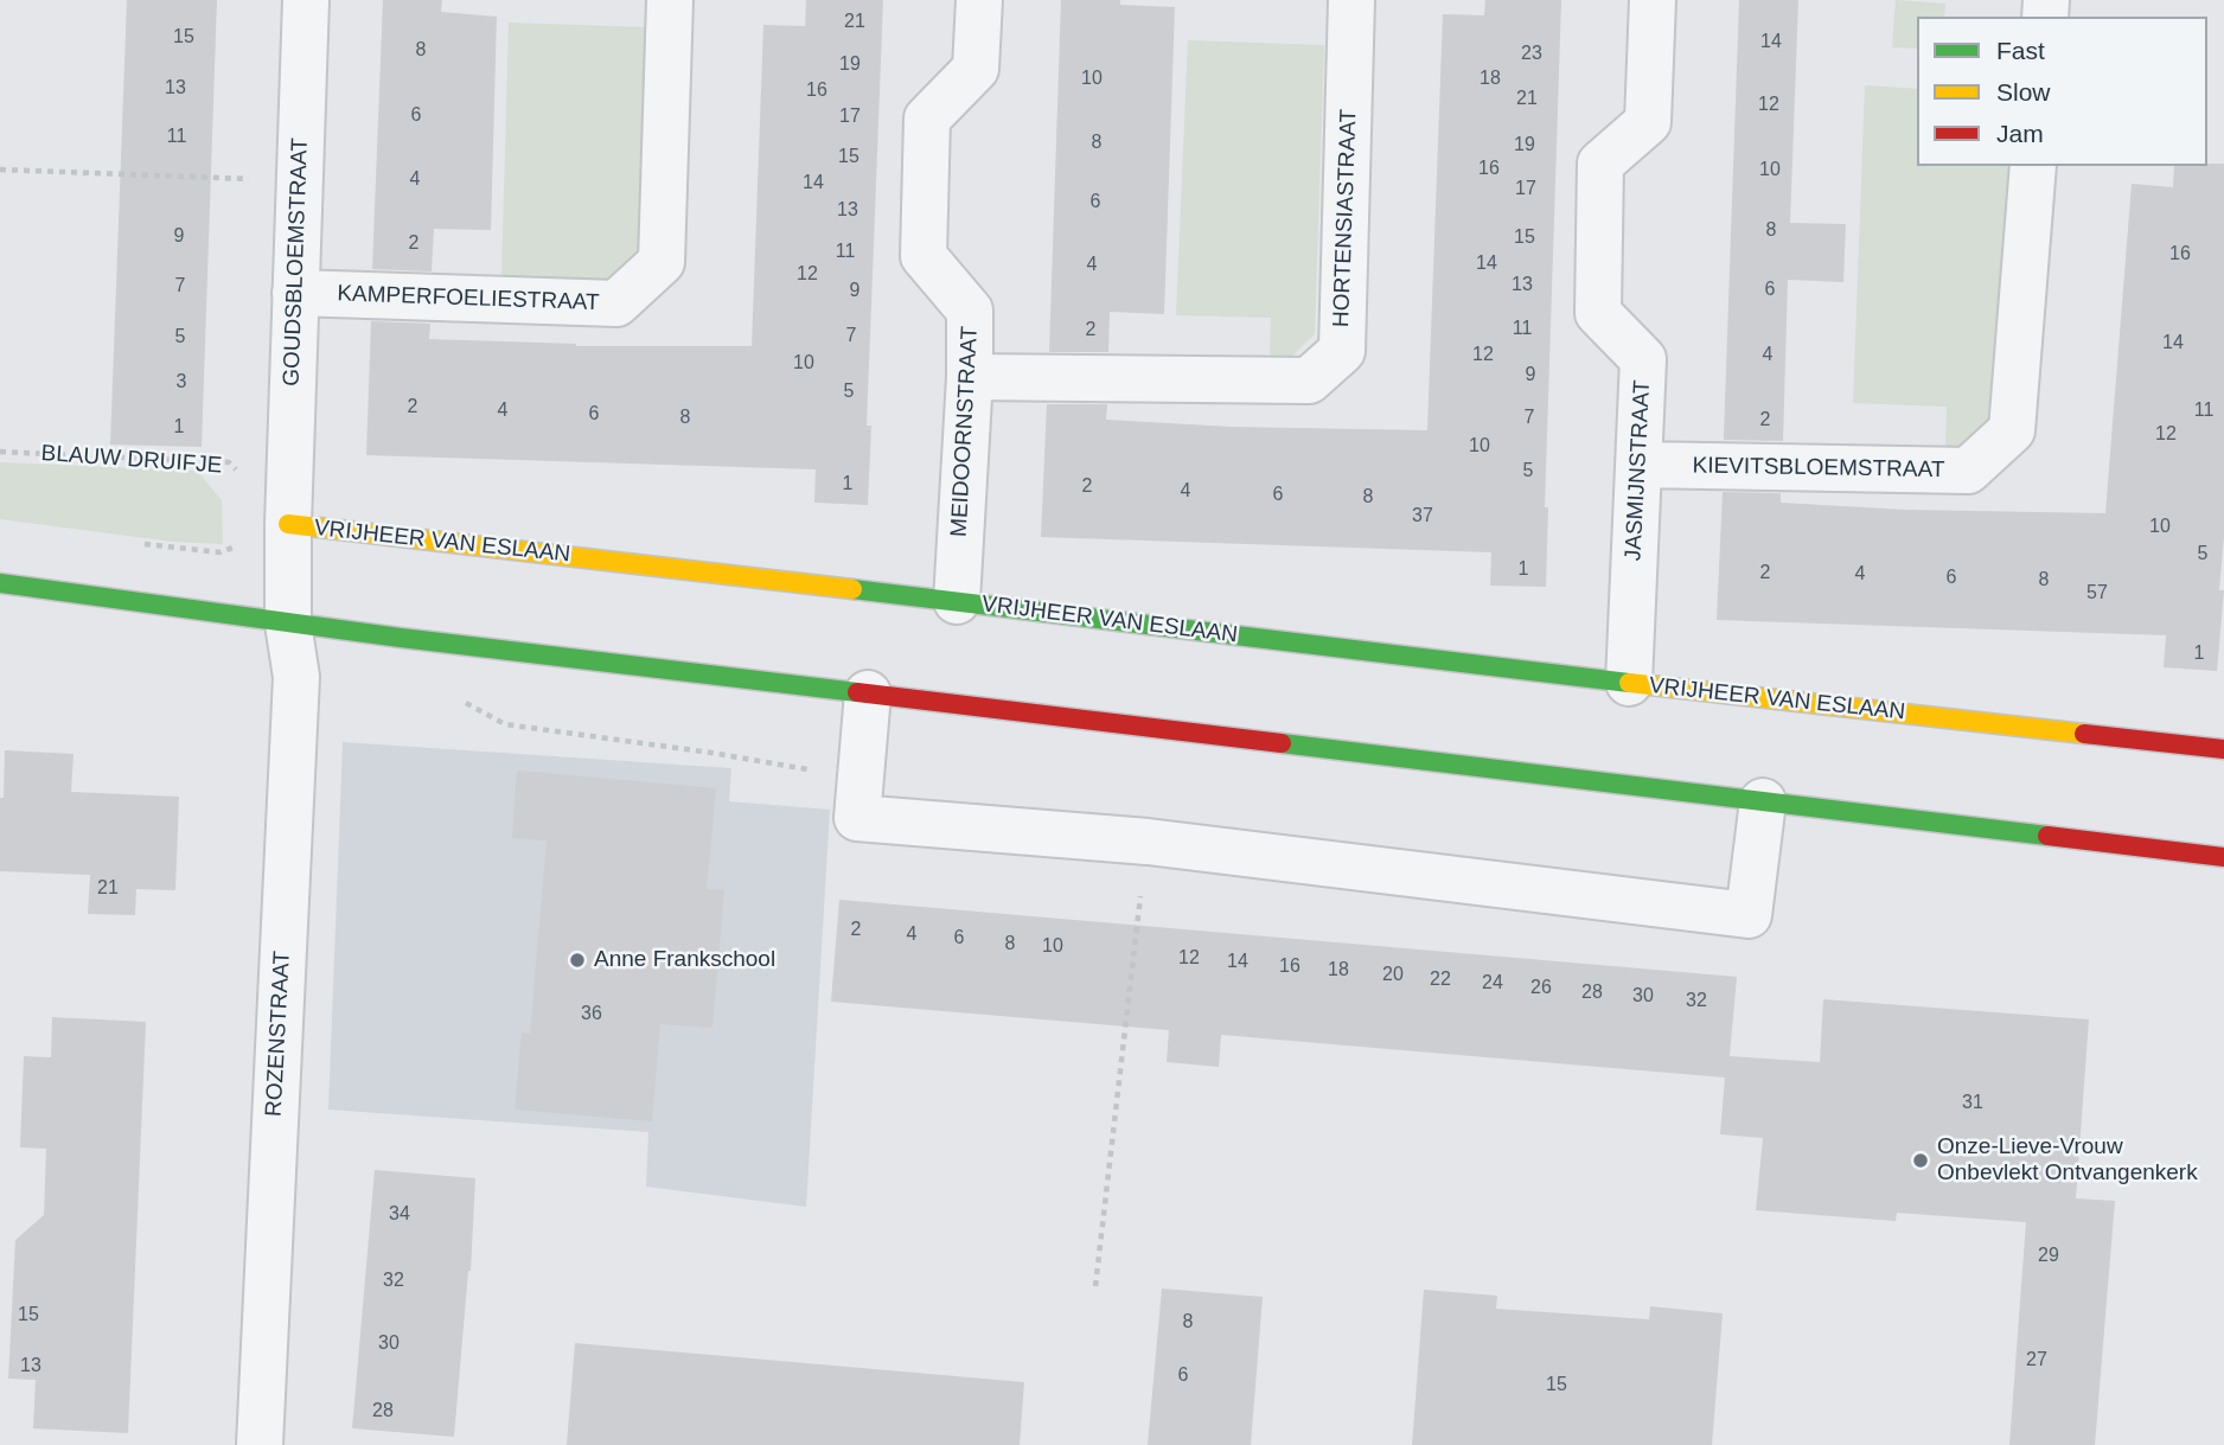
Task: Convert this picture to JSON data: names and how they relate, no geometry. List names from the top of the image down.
{
  "streets": {
    "street": [
      "HORTENSIASTRAAT",
      "GOUDSBLOEMSTRAAT",
      "KAMPERFOELIESTRAAT",
      "MEIDOORNSTRAAT",
      "KIEVITSBLOEMSTRAAT",
      "JASMIJNSTRAAT",
      "VRIJHEER VAN ESLAAN",
      "ROZENSTRAAT"
    ],
    "path": ["BLAUW DRUIFJE"]
  },
  "crossings": [
    ["HORTENSIASTRAAT", "MEIDOORNSTRAAT"],
    ["GOUDSBLOEMSTRAAT", "KAMPERFOELIESTRAAT"],
    ["GOUDSBLOEMSTRAAT", "BLAUW DRUIFJE"],
    ["GOUDSBLOEMSTRAAT", "VRIJHEER VAN ESLAAN"],
    ["GOUDSBLOEMSTRAAT", "ROZENSTRAAT"],
    ["MEIDOORNSTRAAT", "VRIJHEER VAN ESLAAN"],
    ["BLAUW DRUIFJE", "VRIJHEER VAN ESLAAN"],
    ["KIEVITSBLOEMSTRAAT", "JASMIJNSTRAAT"],
    ["JASMIJNSTRAAT", "VRIJHEER VAN ESLAAN"]
  ],
  "places": ["Anne Frankschool", "Onze-Lieve-Vrouw Onbevlekt Ontvangenkerk"],
  "house_numbers": [
    "21",
    "15",
    "14",
    "8",
    "23",
    "19",
    "10",
    "18",
    "13",
    "16",
    "21",
    "12",
    "6",
    "17",
    "11",
    "8",
    "19",
    "15",
    "16",
    "10",
    "4",
    "14",
    "17",
    "6",
    "13",
    "8",
    "9",
    "15",
    "2",
    "11",
    "16",
    "14",
    "4",
    "12",
    "13",
    "7",
    "6",
    "9",
    "11",
    "2",
    "7",
    "5",
    "14",
    "12",
    "4",
    "10",
    "9",
    "3",
    "5",
    "2",
    "4",
    "11",
    "6",
    "8",
    "7",
    "2",
    "1",
    "12",
    "10",
    "5",
    "1",
    "2",
    "4",
    "6",
    "8",
    "37",
    "10",
    "5",
    "1",
    "2",
    "4",
    "6",
    "8",
    "57",
    "1",
    "21",
    "2",
    "4",
    "6",
    "8",
    "10",
    "12",
    "14",
    "16",
    "18",
    "20",
    "22",
    "24",
    "26",
    "28",
    "30",
    "32",
    "36",
    "31",
    "34",
    "29",
    "32",
    "15",
    "8",
    "30",
    "27",
    "13",
    "6",
    "15",
    "28"
  ],
  "legend": ["Fast", "Slow", "Jam"]
}
